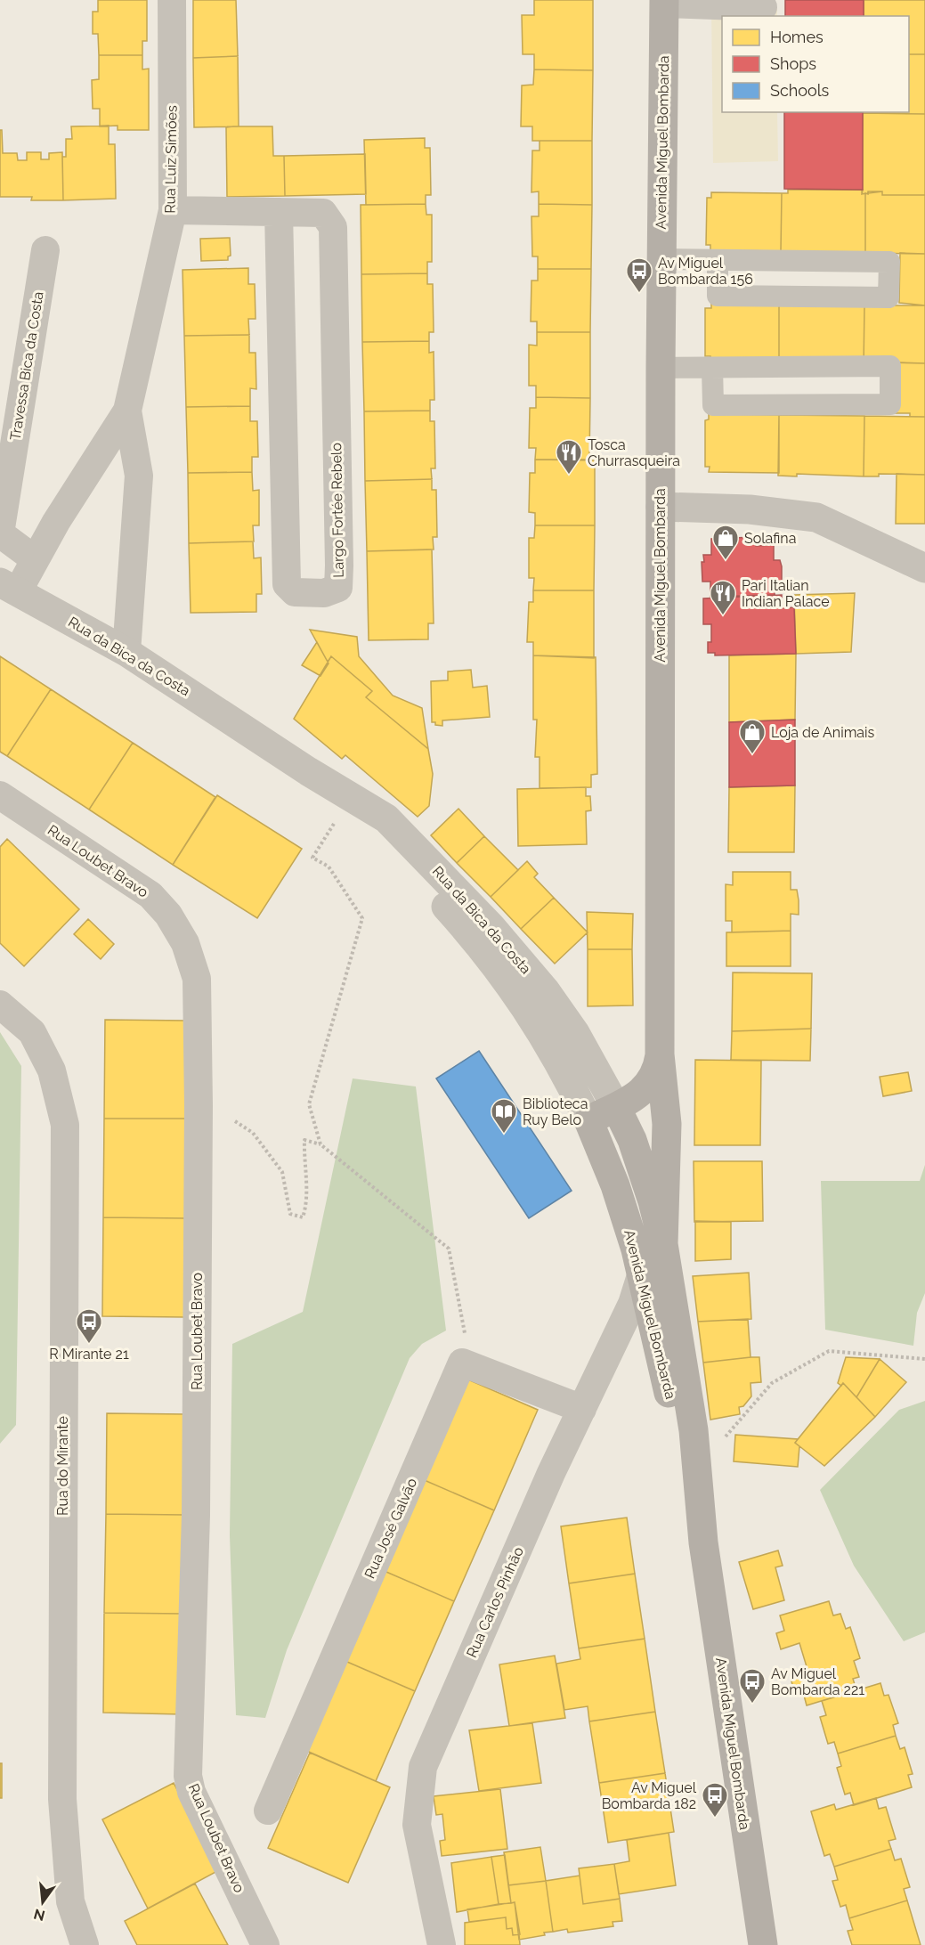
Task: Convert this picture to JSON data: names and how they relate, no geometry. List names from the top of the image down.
{
  "streets": {
    "main road": ["Avenida Miguel Bombarda"],
    "street": [
      "Rua Luiz Simões",
      "Travessa Bica da Costa",
      "Largo Fortée Rebelo",
      "Rua da Bica da Costa",
      "Rua Loubet Bravo",
      "Rua do Mirante",
      "Rua José Galvão",
      "Rua Carlos Pinhão"
    ]
  },
  "crossings": [
    ["Avenida Miguel Bombarda", "Rua da Bica da Costa"],
    ["Avenida Miguel Bombarda", "Rua Carlos Pinhão"],
    ["Rua Luiz Simões", "Travessa Bica da Costa"],
    ["Rua Luiz Simões", "Largo Fortée Rebelo"],
    ["Rua Luiz Simões", "Rua da Bica da Costa"]
  ],
  "places": {
    "bus stop": [
      "Av Miguel Bombarda 156",
      "R Mirante 21",
      "Av Miguel Bombarda 221",
      "Av Miguel Bombarda 182"
    ],
    "restaurant": ["Tosca Churrasqueira", "Pari Italian Indian Palace"],
    "shop": ["Solafina", "Loja de Animais"],
    "library": ["Biblioteca Ruy Belo"]
  },
  "legend": ["Homes", "Shops", "Schools"],
  "north": "bottom"
}
